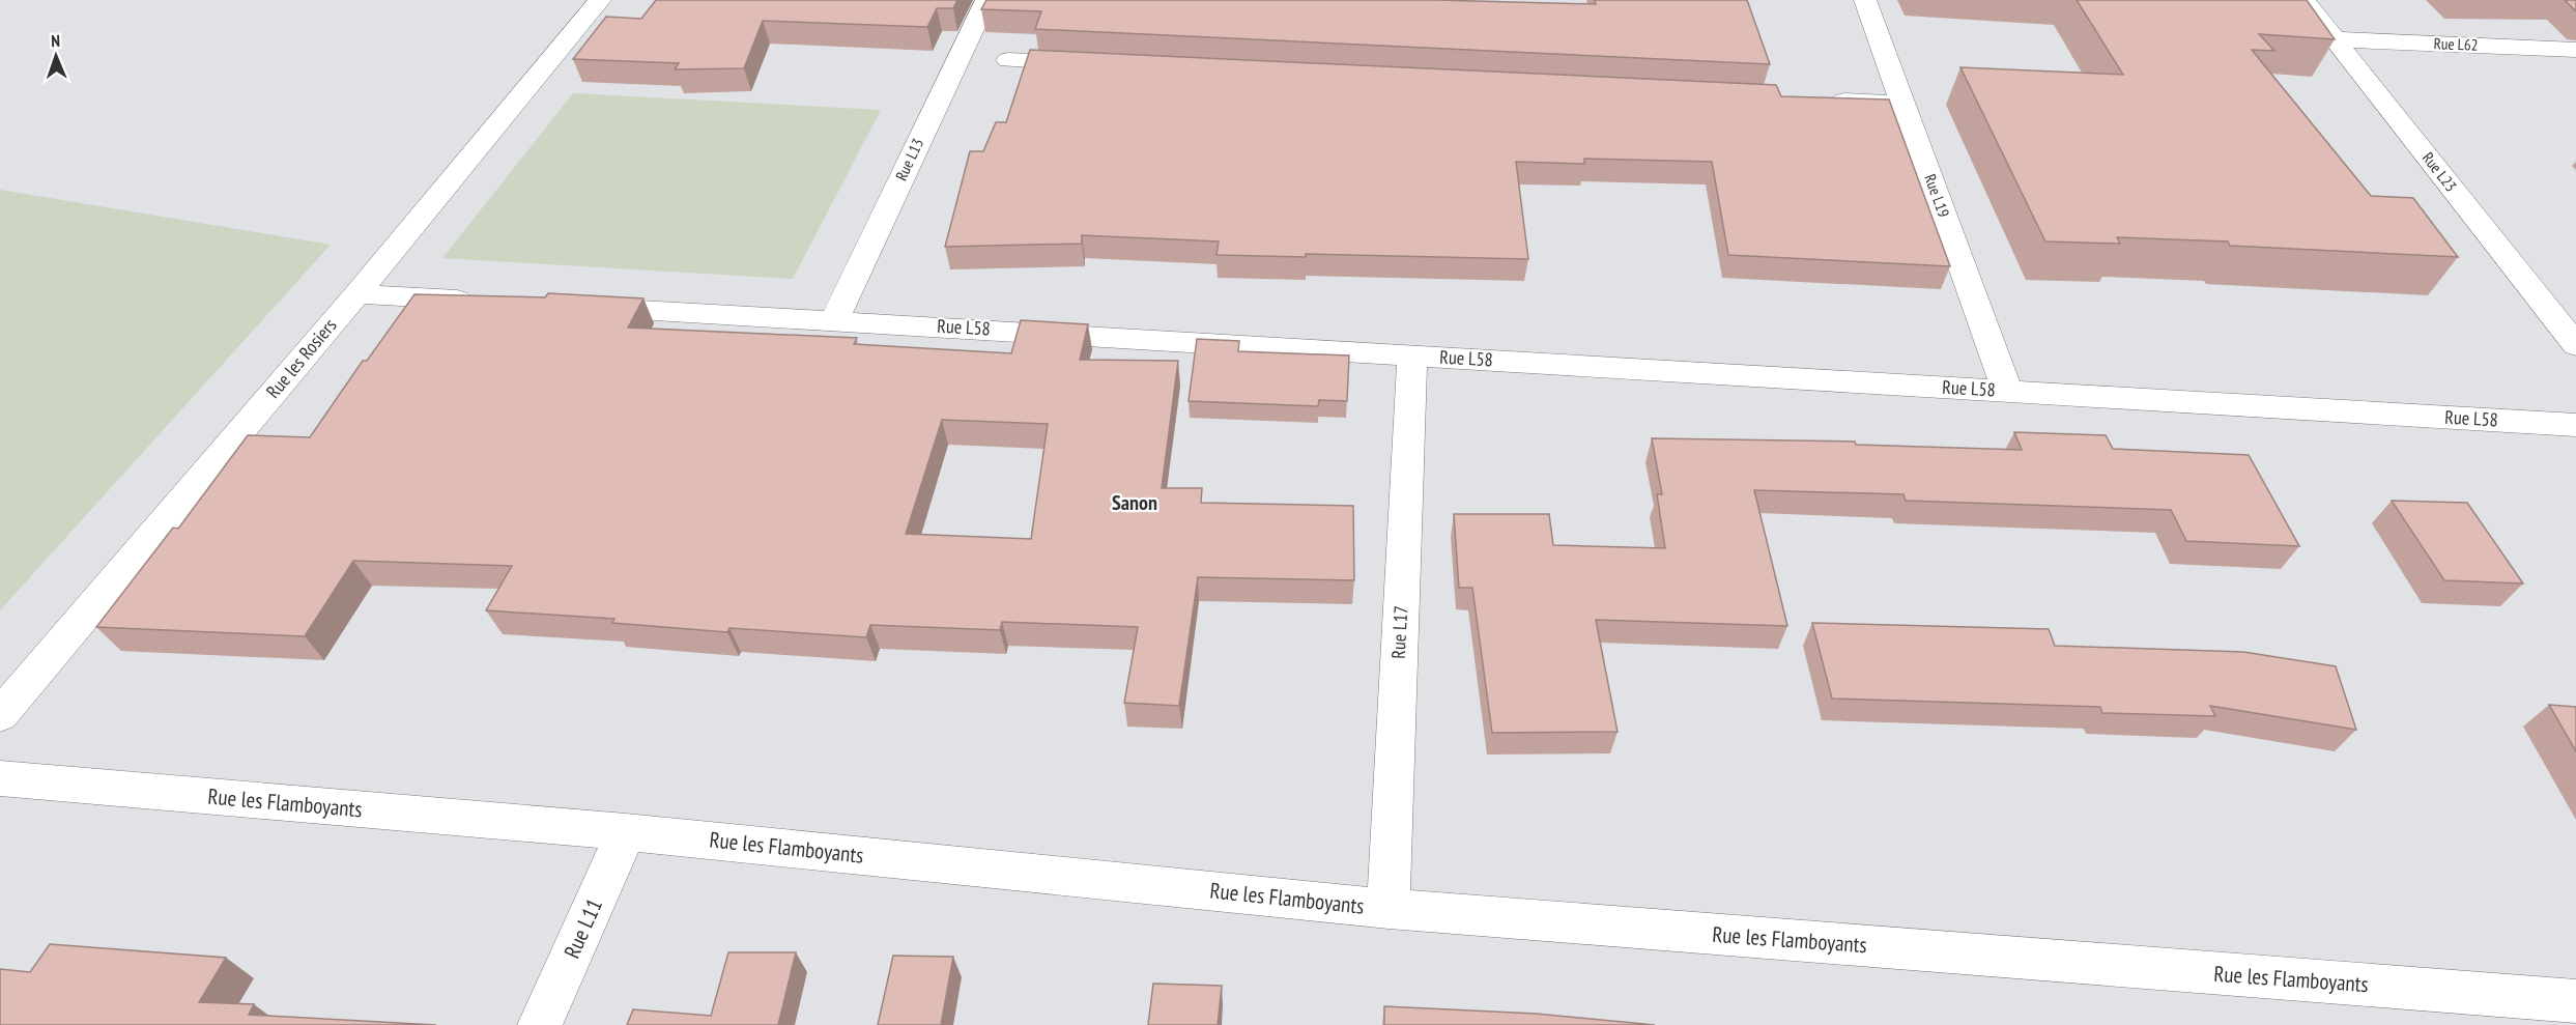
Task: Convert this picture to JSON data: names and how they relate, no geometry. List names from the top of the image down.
{
  "streets": {
    "street": [
      "Rue L62",
      "Rue L13",
      "Rue L23",
      "Rue L19",
      "Rue L58",
      "Rue les Rosiers",
      "Rue L17",
      "Rue les Flamboyants",
      "Rue L11"
    ]
  },
  "crossings": [
    ["Rue L62", "Rue L23"],
    ["Rue L13", "Rue L58"],
    ["Rue L19", "Rue L58"],
    ["Rue L58", "Rue L17"],
    ["Rue L17", "Rue les Flamboyants"],
    ["Rue les Flamboyants", "Rue L11"]
  ],
  "districts": ["Sanon"],
  "north": "top"
}
